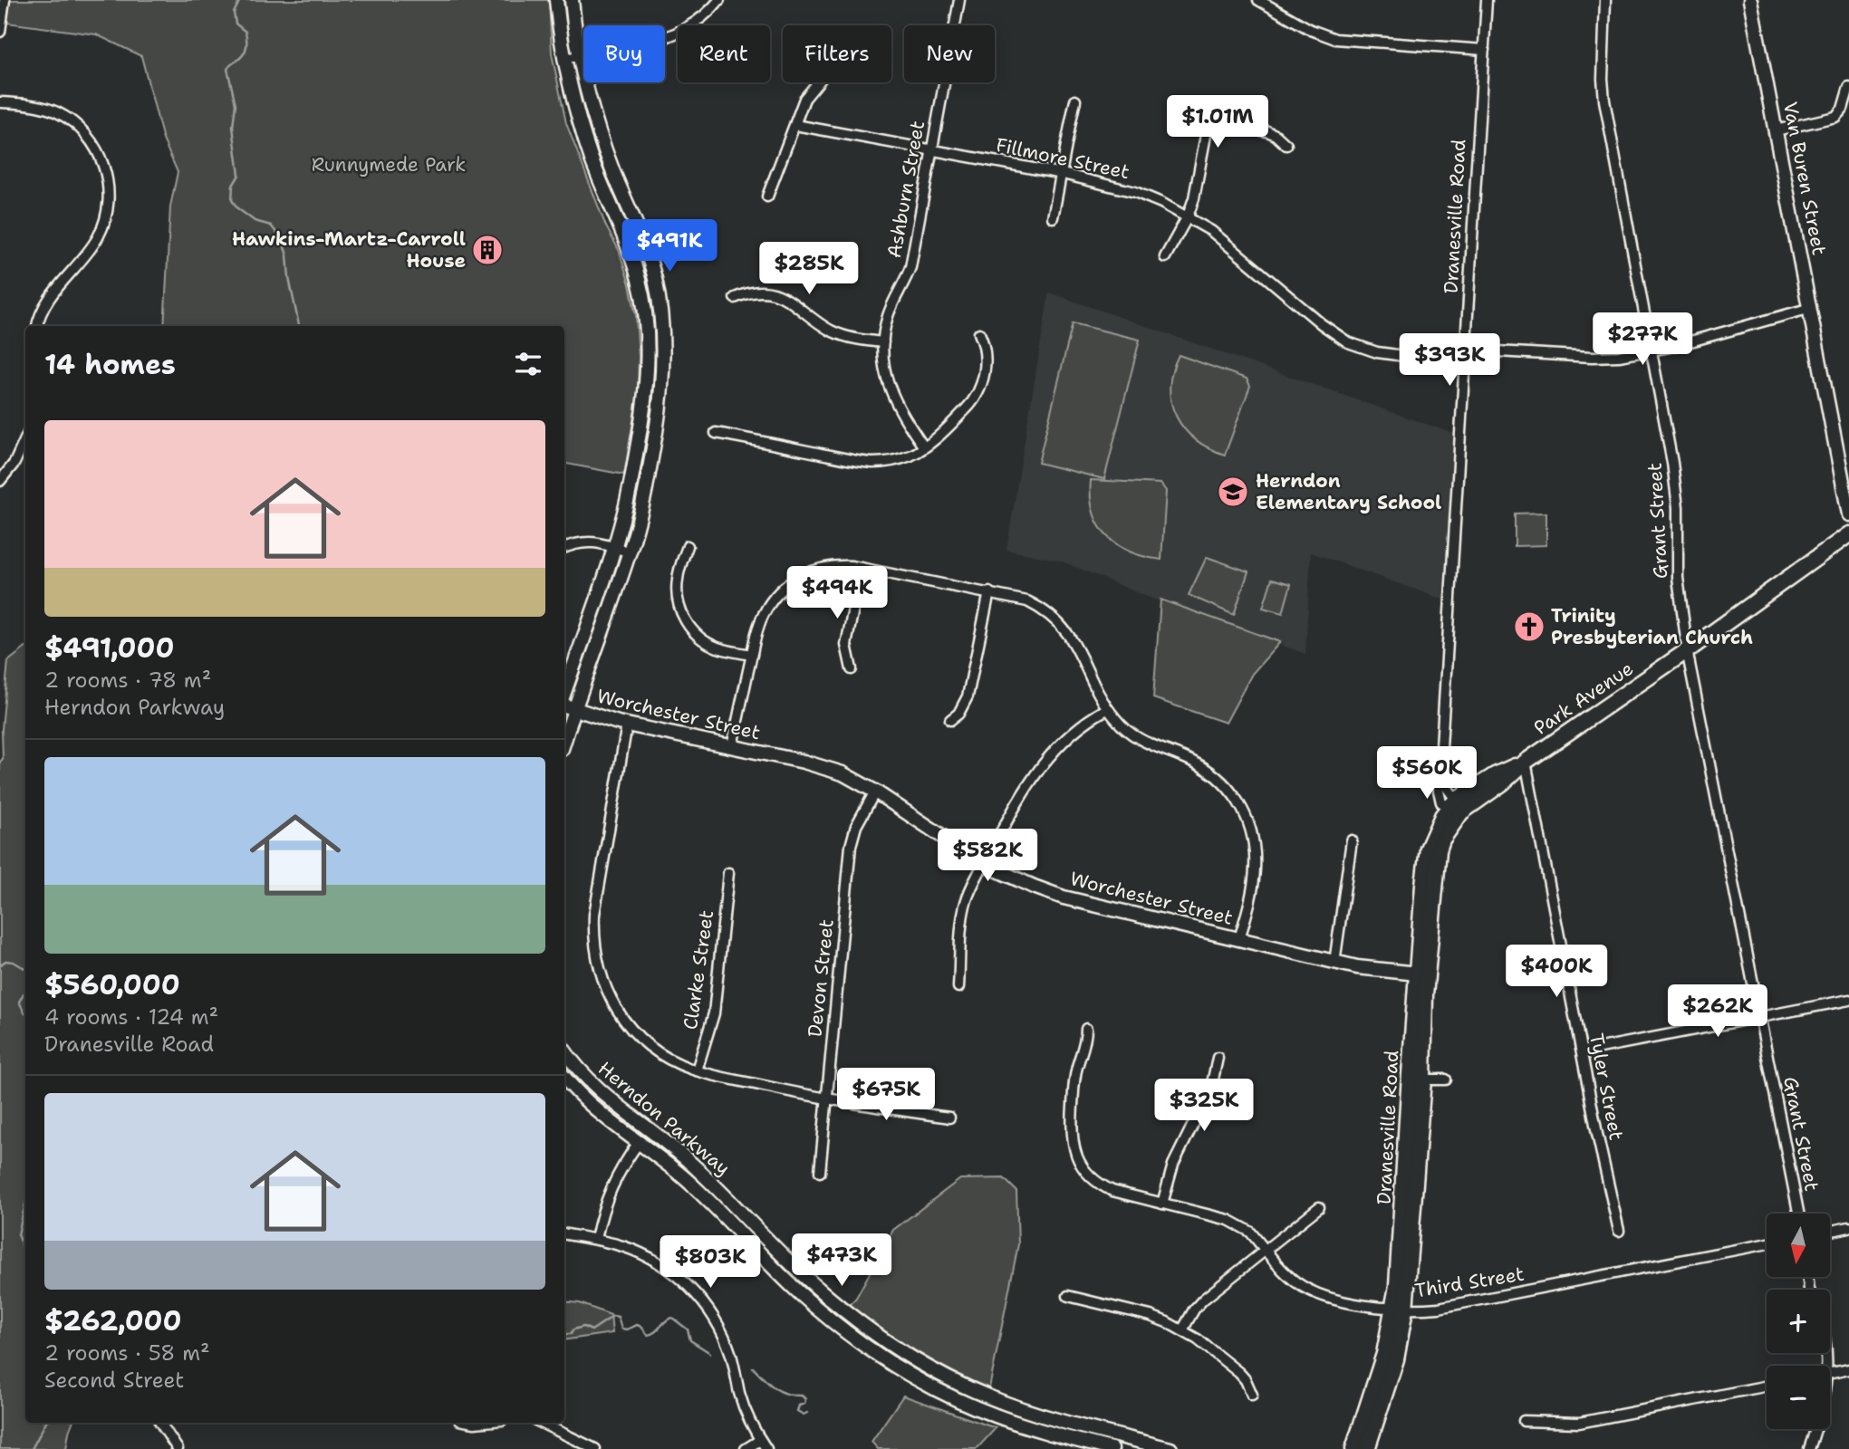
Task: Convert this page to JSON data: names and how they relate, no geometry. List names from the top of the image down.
{
  "streets": {
    "main road": [
      "Van Buren Street",
      "Dranesville Road",
      "Park Avenue",
      "Worchester Street",
      "Herndon Parkway"
    ],
    "street": [
      "Fillmore Street",
      "Ashburn Street",
      "Grant Street",
      "Clarke Street",
      "Devon Street",
      "Tyler Street",
      "Third Street"
    ]
  },
  "crossings": [
    ["Fillmore Street", "Ashburn Street"],
    ["Fillmore Street", "Dranesville Road"],
    ["Dranesville Road", "Park Avenue"],
    ["Dranesville Road", "Worchester Street"],
    ["Dranesville Road", "Third Street"],
    ["Grant Street", "Park Avenue"],
    ["Park Avenue", "Tyler Street"],
    ["Worchester Street", "Devon Street"]
  ],
  "parks": ["Runnymede Park"],
  "places": {
    "building": ["Hawkins-Martz-Carroll House"],
    "school or university": ["Herndon Elementary School"],
    "church": ["Trinity Presbyterian Church"]
  },
  "north": "bottom",
  "page": {
    "chip": [
      "Buy",
      "Rent",
      "Filters",
      "New"
    ],
    "price": [
      "$1.01M",
      "$491K",
      "$285K",
      "$277K",
      "$393K",
      "$494K",
      "$560K",
      "$582K",
      "$400K",
      "$262K",
      "$675K",
      "$325K",
      "$473K",
      "$803K"
    ],
    "heading": "14 homes",
    "list": [
      {
        "name": "$491,000",
        "note": "2 rooms · 78 m² · Herndon Parkway"
      },
      {
        "name": "$560,000",
        "note": "4 rooms · 124 m² · Dranesville Road"
      },
      {
        "name": "$262,000",
        "note": "2 rooms · 58 m² · Second Street"
      }
    ],
    "map_buttons": ["+", "−"]
  }
}
